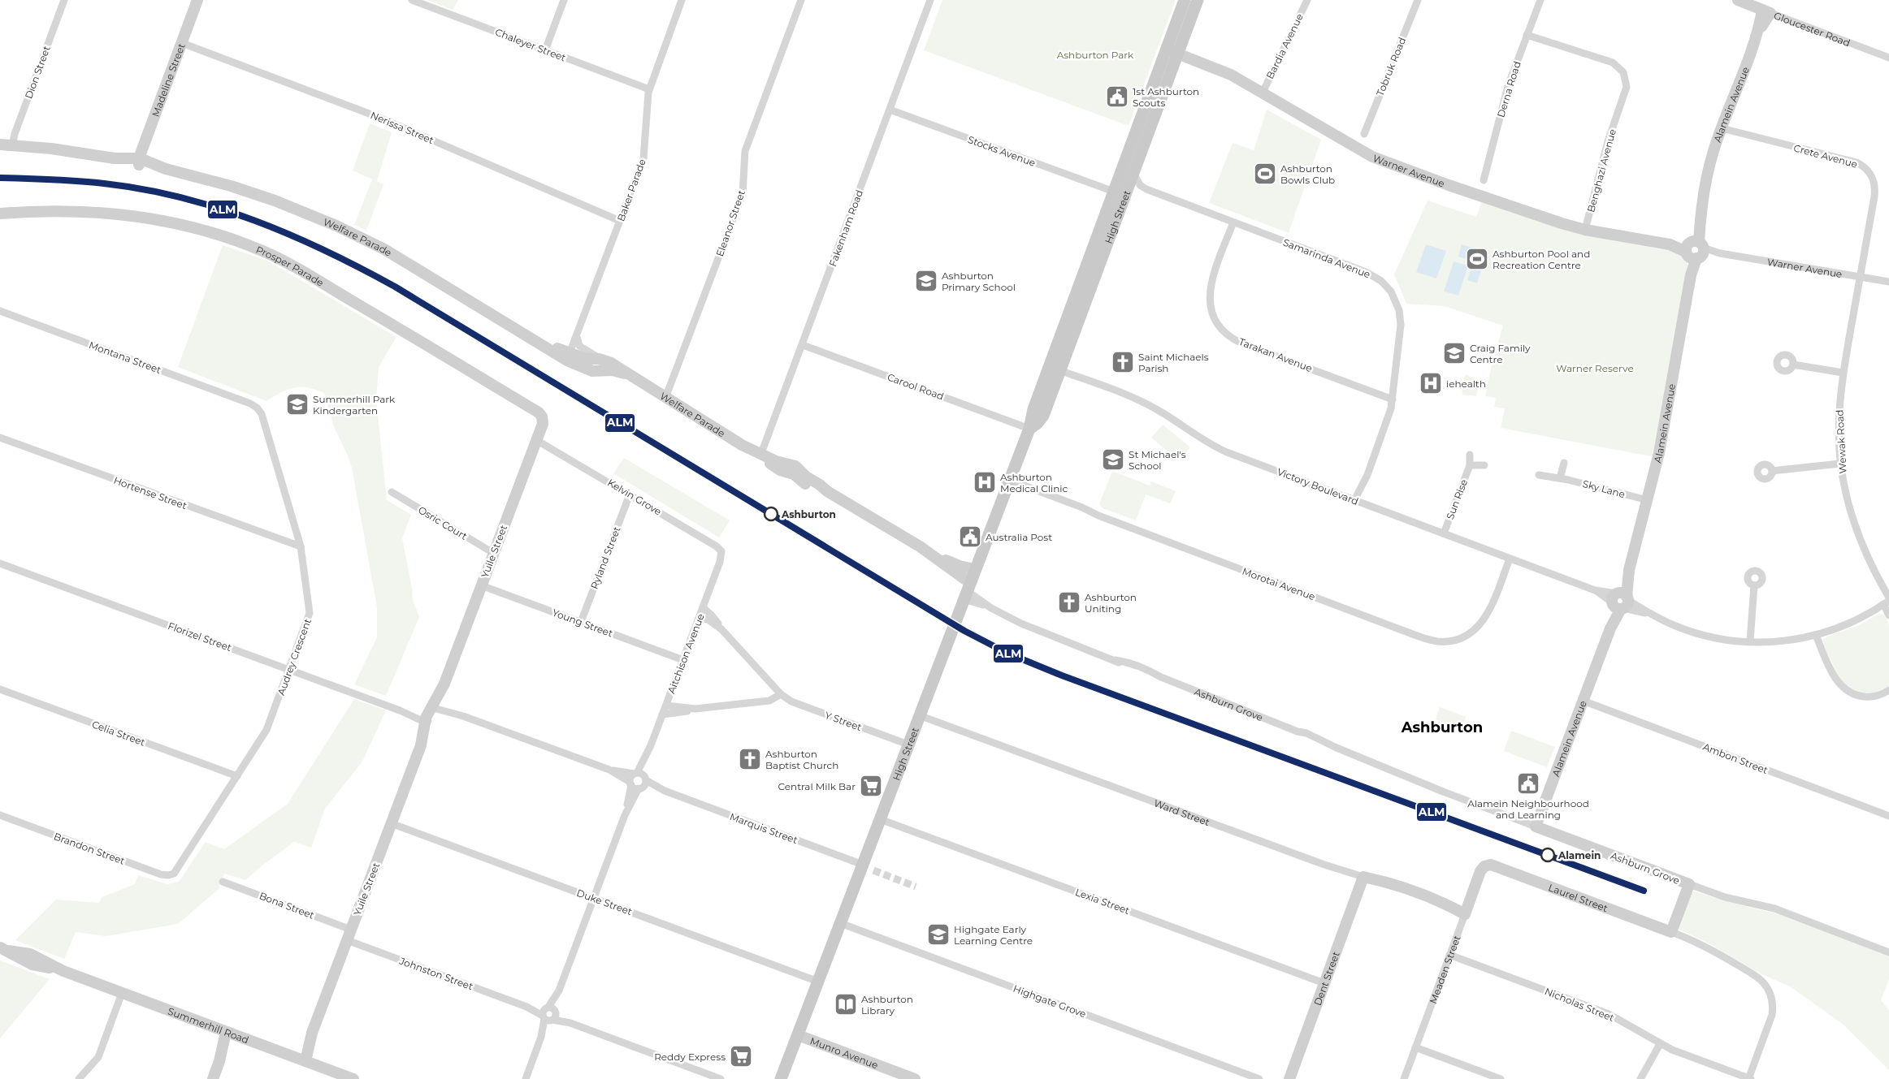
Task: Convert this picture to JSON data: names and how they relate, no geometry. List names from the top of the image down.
{
  "streets": {
    "main road": ["High Street"],
    "street": [
      "Gloucester Road",
      "Chaleyer Street",
      "Bardia Avenue",
      "Tobruk Road",
      "Dion Street",
      "Madeline Street",
      "Derna Road",
      "Alamein Avenue",
      "Nerissa Street",
      "Stocks Avenue",
      "Crete Avenue",
      "Warner Avenue",
      "Benghazi Avenue",
      "Baker Parade",
      "Eleanor Street",
      "Fakenham Road",
      "Welfare Parade",
      "Samarinda Avenue",
      "Prosper Parade",
      "Tarakan Avenue",
      "Montana Street",
      "Carool Road",
      "Wewak Road",
      "Victory Boulevard",
      "Sky Lane",
      "Hortense Street",
      "Kelvin Grove",
      "Sun Rise",
      "Osric Court",
      "Yuile Street",
      "Ryland Street",
      "Morotai Avenue",
      "Young Street",
      "Florizel Street",
      "Aitchison Avenue",
      "Audrey Crescent",
      "Ashburn Grove",
      "Y Street",
      "Celia Street",
      "Ambon Street",
      "Ward Street",
      "Marquis Street",
      "Brandon Street",
      "Laurel Street",
      "Lexia Street",
      "Duke Street",
      "Bona Street",
      "Meaden Street",
      "Johnston Street",
      "Dent Street",
      "Highgate Grove",
      "Nicholas Street",
      "Summerhill Road",
      "Munro Avenue"
    ]
  },
  "crossings": [
    ["Gloucester Road", "Alamein Avenue"],
    ["Chaleyer Street", "Baker Parade"],
    ["Bardia Avenue", "Warner Avenue"],
    ["Dion Street", "Welfare Parade"],
    ["Madeline Street", "Nerissa Street"],
    ["Madeline Street", "Welfare Parade"],
    ["Derna Road", "Benghazi Avenue"],
    ["Alamein Avenue", "Crete Avenue"],
    ["Alamein Avenue", "Warner Avenue"],
    ["Alamein Avenue", "Victory Boulevard"],
    ["Alamein Avenue", "Sky Lane"],
    ["Alamein Avenue", "Ashburn Grove"],
    ["Alamein Avenue", "Ambon Street"],
    ["Nerissa Street", "Baker Parade"],
    ["Stocks Avenue", "High Street"],
    ["Stocks Avenue", "Fakenham Road"],
    ["Crete Avenue", "Warner Avenue"],
    ["Crete Avenue", "Wewak Road"],
    ["Warner Avenue", "Benghazi Avenue"],
    ["Warner Avenue", "High Street"],
    ["Warner Avenue", "Wewak Road"],
    ["Baker Parade", "Welfare Parade"],
    ["High Street", "Welfare Parade"],
    ["High Street", "Samarinda Avenue"],
    ["High Street", "Carool Road"],
    ["High Street", "Victory Boulevard"],
    ["High Street", "Morotai Avenue"],
    ["High Street", "Ashburn Grove"],
    ["High Street", "Y Street"],
    ["High Street", "Ward Street"],
    ["High Street", "Marquis Street"],
    ["High Street", "Lexia Street"],
    ["High Street", "Duke Street"],
    ["High Street", "Highgate Grove"],
    ["High Street", "Munro Avenue"],
    ["Eleanor Street", "Welfare Parade"],
    ["Fakenham Road", "Welfare Parade"],
    ["Fakenham Road", "Carool Road"],
    ["Welfare Parade", "Ashburn Grove"],
    ["Samarinda Avenue", "Tarakan Avenue"],
    ["Samarinda Avenue", "Victory Boulevard"],
    ["Prosper Parade", "Yuile Street"],
    ["Montana Street", "Audrey Crescent"],
    ["Wewak Road", "Victory Boulevard"],
    ["Victory Boulevard", "Sun Rise"],
    ["Victory Boulevard", "Morotai Avenue"],
    ["Hortense Street", "Audrey Crescent"],
    ["Kelvin Grove", "Yuile Street"],
    ["Kelvin Grove", "Ryland Street"],
    ["Kelvin Grove", "Aitchison Avenue"],
    ["Osric Court", "Yuile Street"],
    ["Yuile Street", "Young Street"],
    ["Yuile Street", "Florizel Street"],
    ["Yuile Street", "Marquis Street"],
    ["Yuile Street", "Duke Street"],
    ["Yuile Street", "Bona Street"],
    ["Yuile Street", "Johnston Street"],
    ["Yuile Street", "Summerhill Road"],
    ["Ryland Street", "Young Street"],
    ["Young Street", "Aitchison Avenue"],
    ["Florizel Street", "Audrey Crescent"],
    ["Aitchison Avenue", "Y Street"],
    ["Aitchison Avenue", "Marquis Street"],
    ["Audrey Crescent", "Celia Street"],
    ["Audrey Crescent", "Brandon Street"],
    ["Ward Street", "Meaden Street"],
    ["Ward Street", "Dent Street"],
    ["Laurel Street", "Meaden Street"],
    ["Laurel Street", "Nicholas Street"],
    ["Lexia Street", "Dent Street"],
    ["Meaden Street", "Nicholas Street"]
  ],
  "districts": ["Ashburton"],
  "parks": ["Ashburton Park", "Warner Reserve"],
  "places": {
    "public building": ["1st Ashburton Scouts", "Australia Post", "Alamein Neighbourhood and Learning"],
    "sports": ["Ashburton Bowls Club", "Ashburton Pool and Recreation Centre"],
    "school or university": [
      "Ashburton Primary School",
      "Craig Family Centre",
      "Summerhill Park Kindergarten",
      "St Michael's School",
      "Highgate Early Learning Centre"
    ],
    "church": ["Saint Michaels Parish", "Ashburton Uniting", "Ashburton Baptist Church"],
    "hospital": ["iehealth", "Ashburton Medical Clinic"],
    "other": ["Ashburton", "Alamein"],
    "supermarket": ["Central Milk Bar", "Reddy Express"],
    "library": ["Ashburton Library"]
  },
  "lines": ["transit line ALM"]
}
